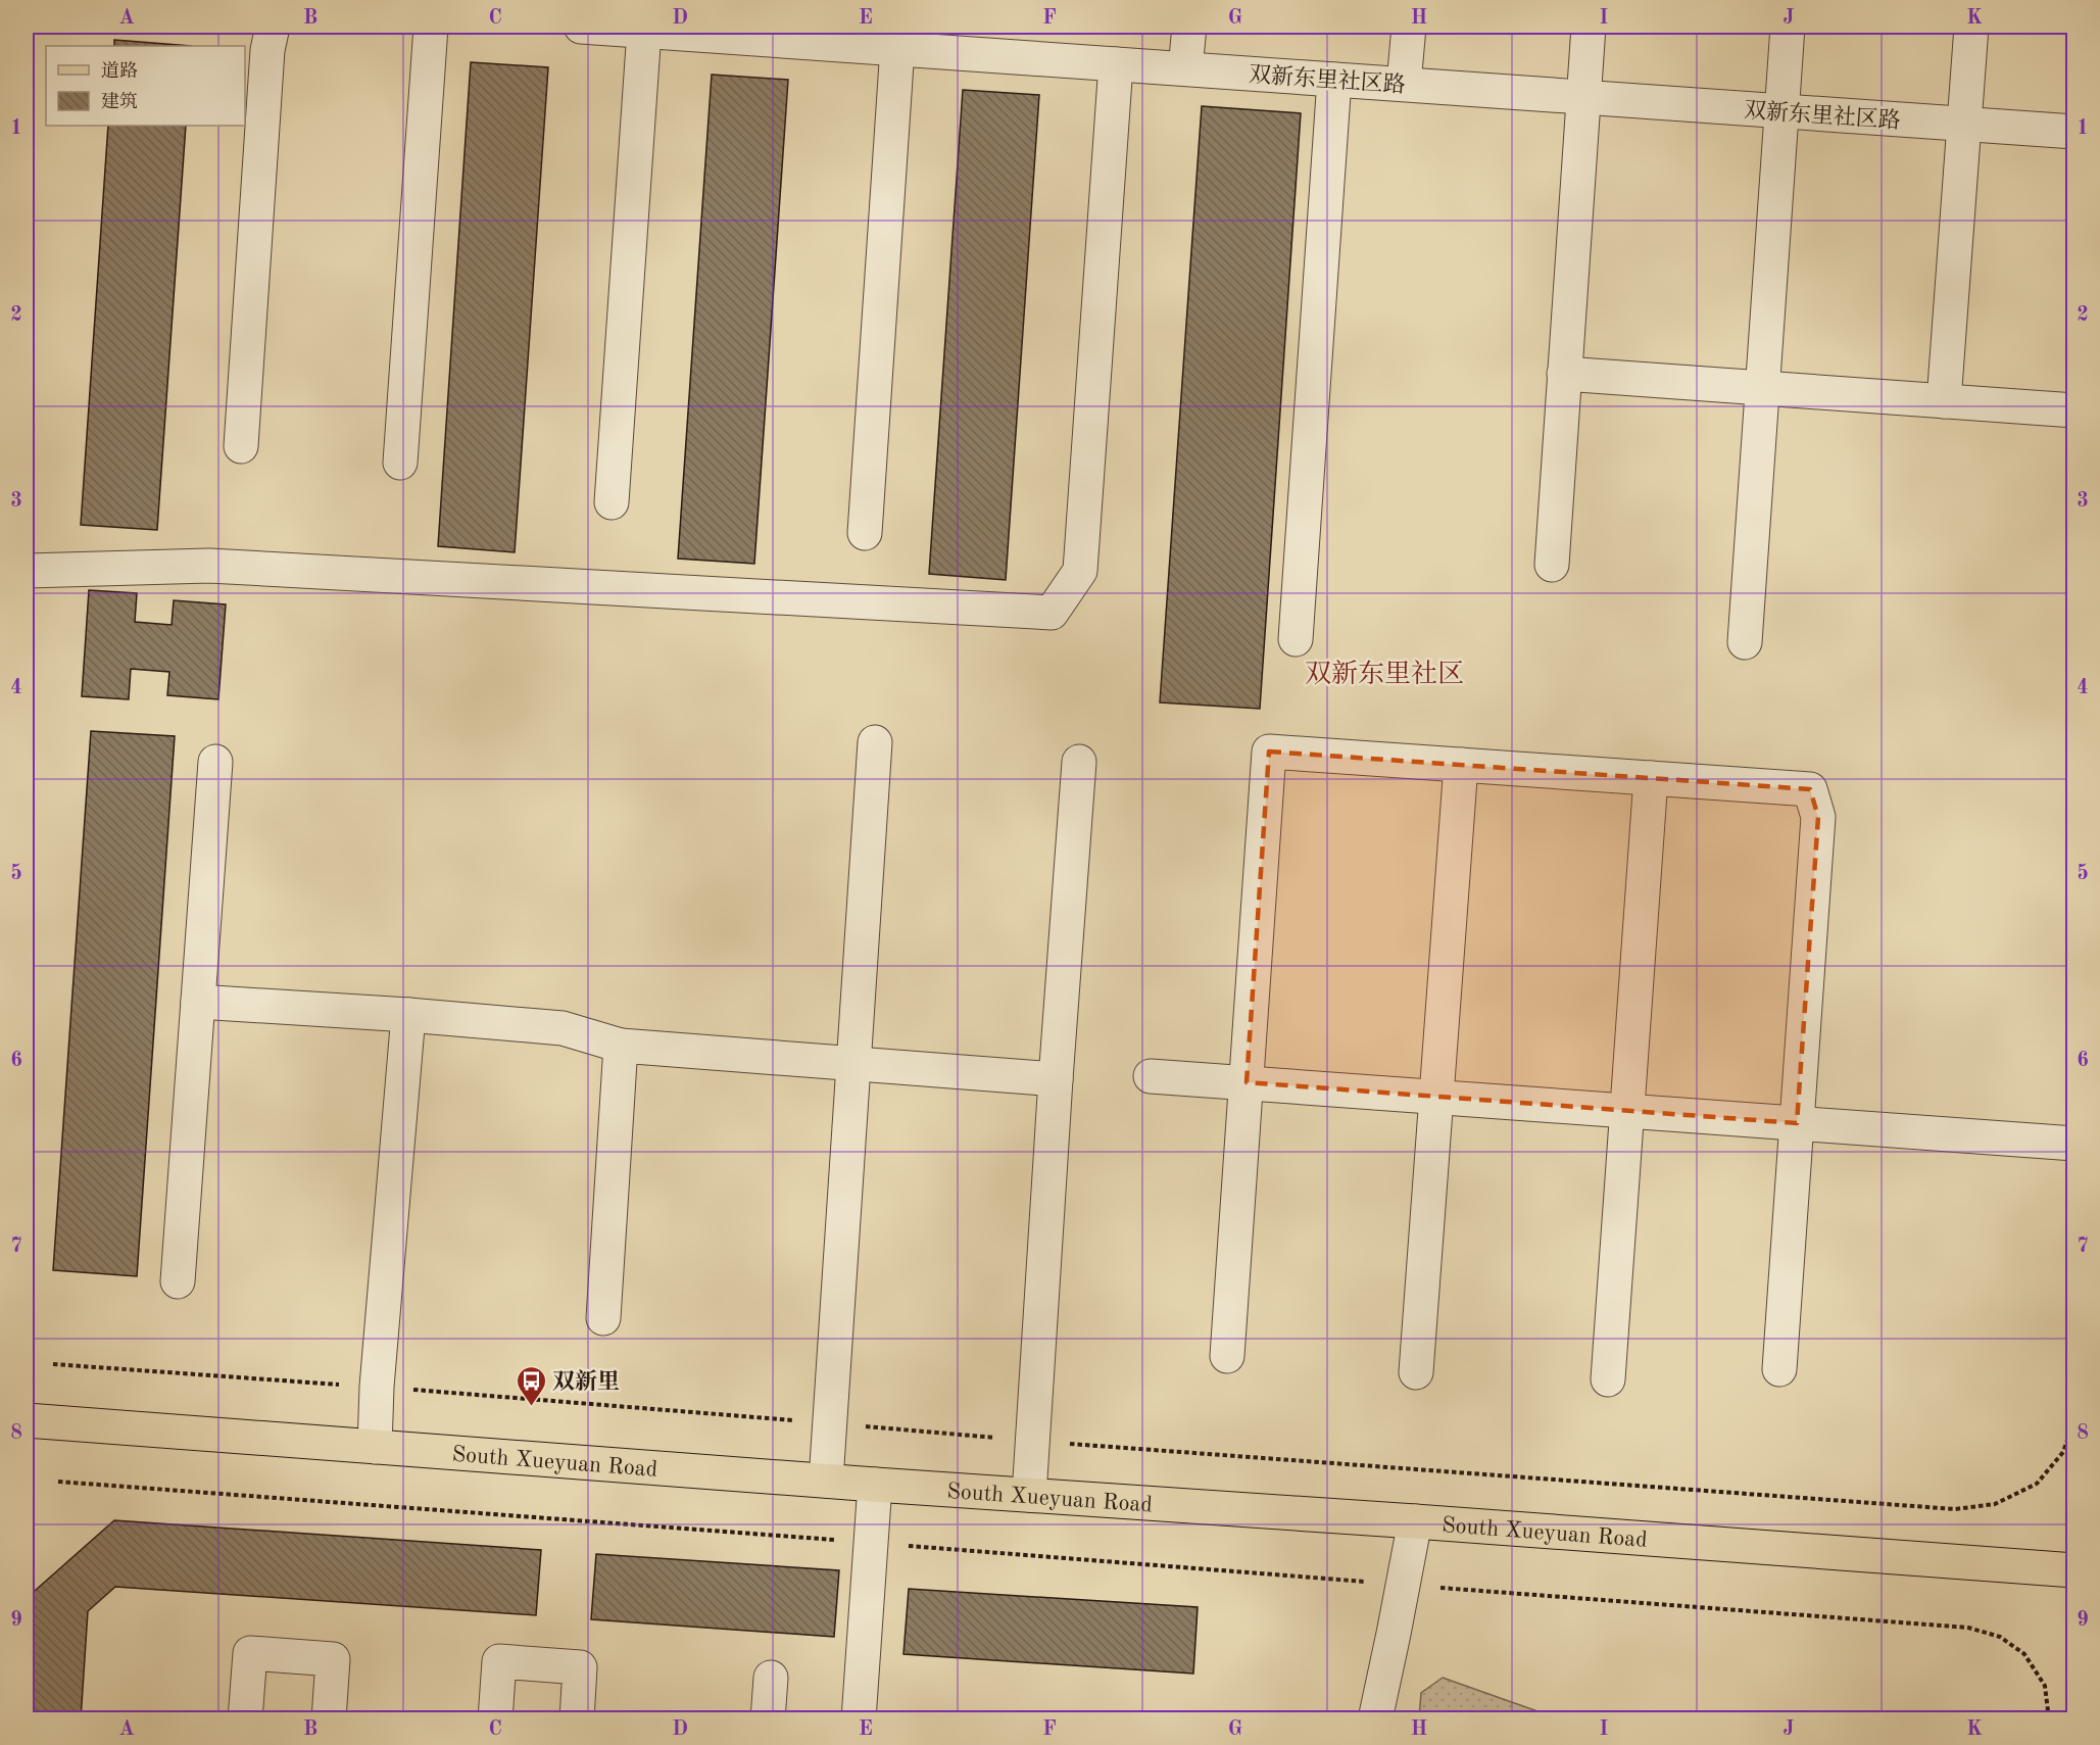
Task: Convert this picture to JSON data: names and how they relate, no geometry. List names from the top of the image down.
{
  "streets": {
    "main road": ["South Xueyuan Road"],
    "street": ["双新东里社区路"]
  },
  "districts": ["双新东里社区"],
  "places": {
    "bus stop": ["双新里"]
  },
  "legend": ["道路", "建筑"],
  "grid": {
    "columns": [
      "A",
      "B",
      "C",
      "D",
      "E",
      "F",
      "G",
      "H",
      "I",
      "J",
      "K"
    ],
    "rows": [
      "1",
      "2",
      "3",
      "4",
      "5",
      "6",
      "7",
      "8",
      "9"
    ]
  }
}
